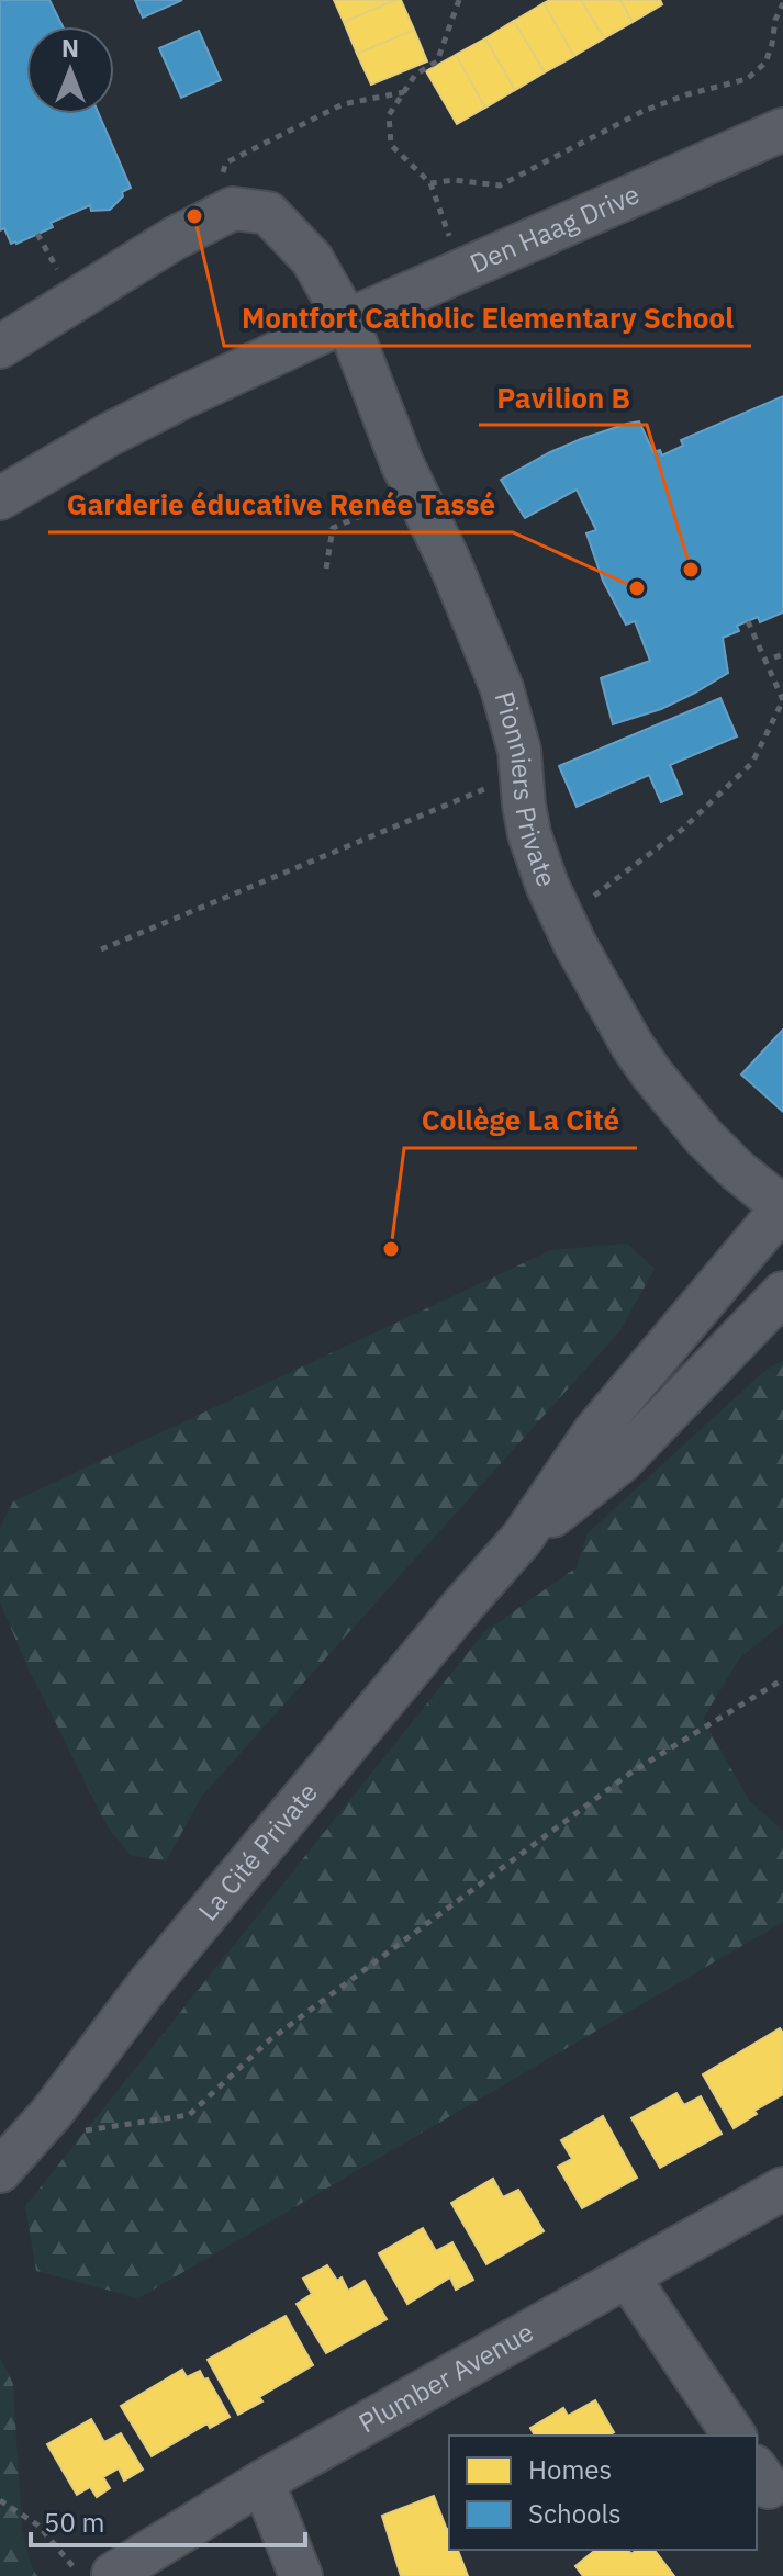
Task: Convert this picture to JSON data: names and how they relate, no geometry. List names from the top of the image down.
{
  "streets": {
    "street": [
      "Den Haag Drive",
      "Pionniers Private",
      "La Cité Private",
      "Plumber Avenue"
    ]
  },
  "crossings": [
    ["Den Haag Drive", "Pionniers Private"],
    ["Pionniers Private", "La Cité Private"]
  ],
  "places": [
    "Montfort Catholic Elementary School",
    "Pavilion B",
    "Garderie éducative Renée Tassé",
    "Collège La Cité"
  ],
  "legend": ["Homes", "Schools"],
  "scale_bar": "50 m",
  "north": "top"
}
